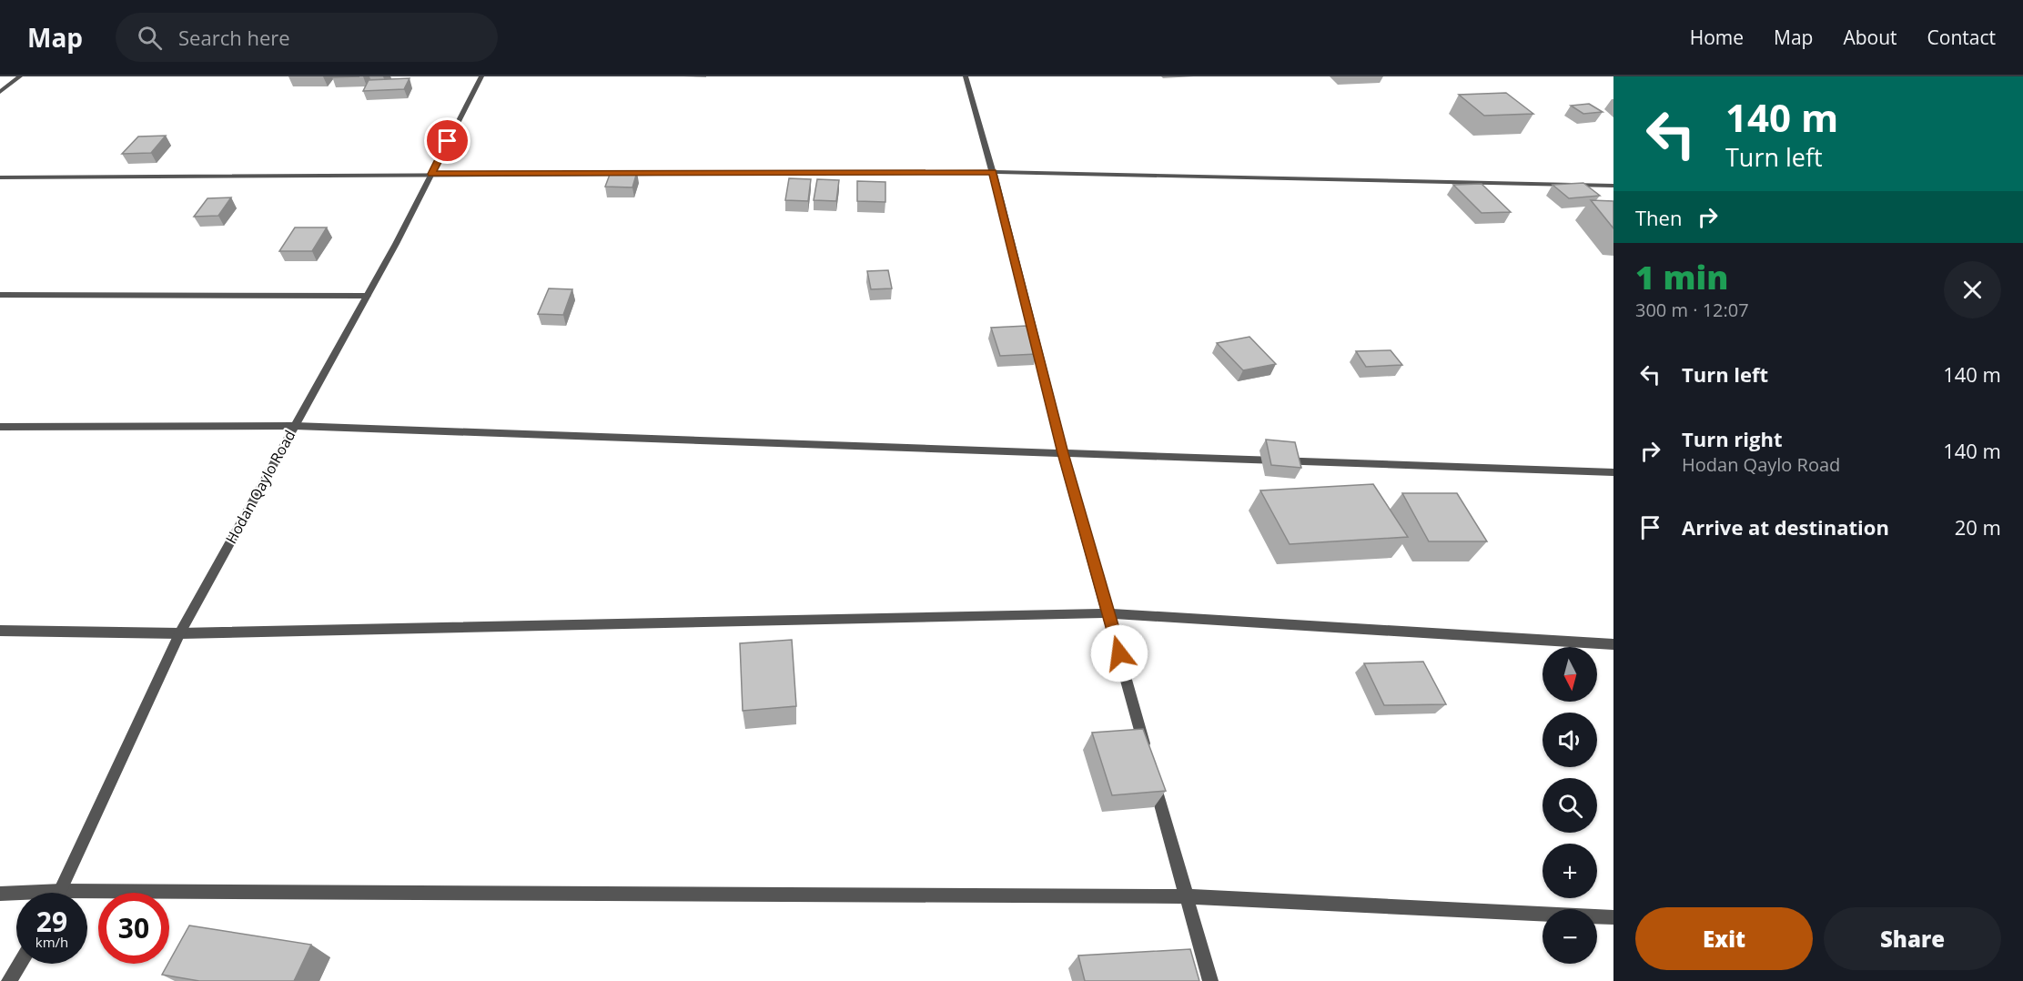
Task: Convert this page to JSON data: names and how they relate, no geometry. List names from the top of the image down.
{
  "streets": {
    "street": ["Hodan Qaylo Road"]
  },
  "north": "bottom",
  "page": {
    "header": "Map",
    "search": "Search here",
    "nav": [
      "Home",
      "Map",
      "About",
      "Contact"
    ],
    "turn": ["140 m", "Turn left"],
    "then": "Then",
    "heading": ["1 min", "300 m · 12:07"],
    "list": [
      {
        "name": "Turn left",
        "value": "140 m"
      },
      {
        "name": "Turn right",
        "note": "Hodan Qaylo Road",
        "value": "140 m"
      },
      {
        "name": "Arrive at destination",
        "value": "20 m"
      }
    ],
    "map_buttons": ["+", "−"],
    "speed": "29 km/h",
    "limit": "30",
    "buttons": ["Exit", "Share"]
  }
}
